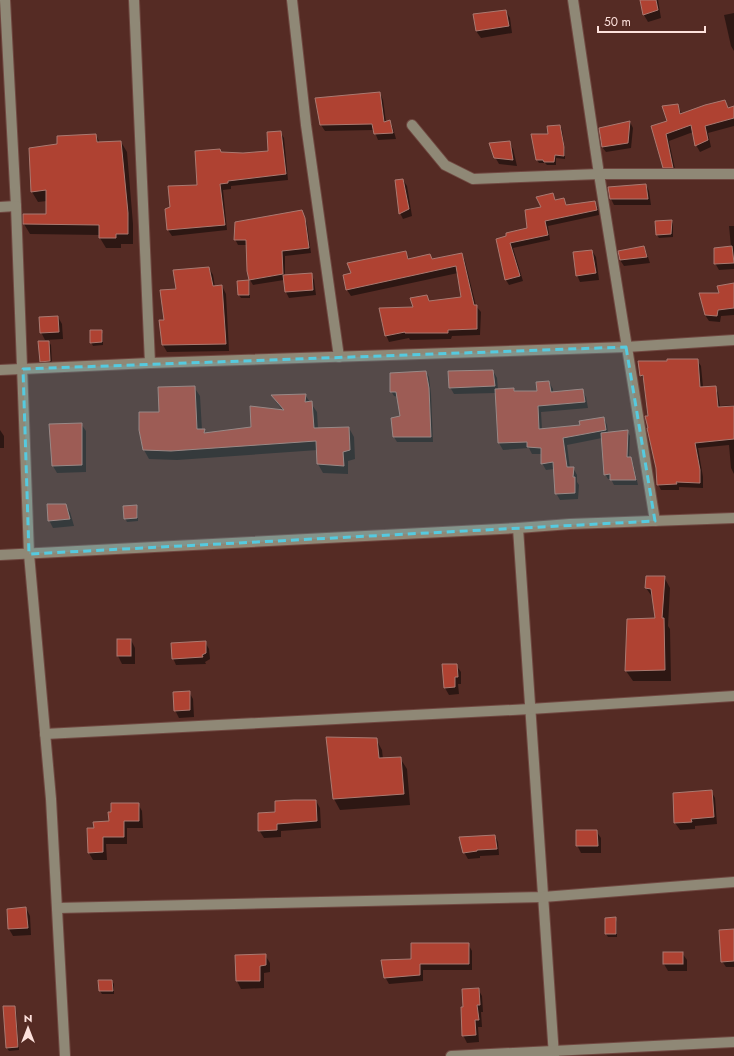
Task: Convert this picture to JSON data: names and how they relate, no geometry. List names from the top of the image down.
{
  "scale_bar": "50 m",
  "north": "top"
}
